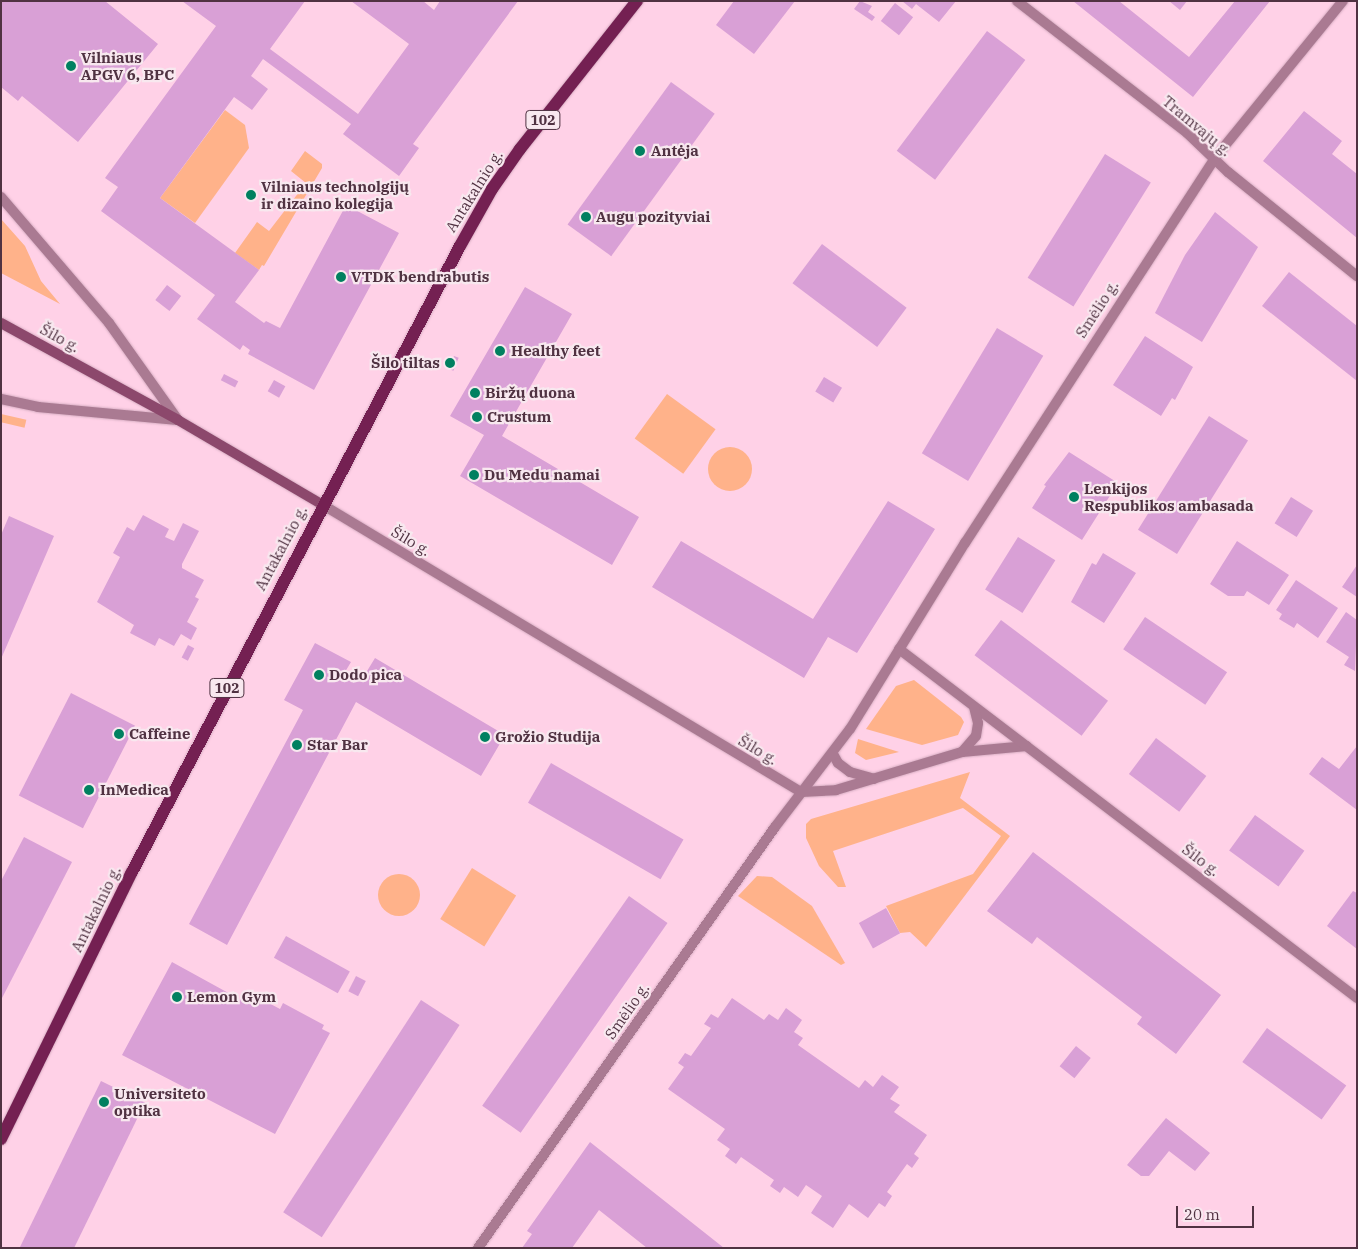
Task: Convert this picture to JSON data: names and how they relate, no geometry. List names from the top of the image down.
{
  "streets": {
    "main road": ["102", "Antakalnio g.", "Šilo g."],
    "street": ["Tramvajų g.", "Smėlio g."]
  },
  "crossings": [
    ["Tramvajų g.", "Smėlio g."],
    ["Antakalnio g.", "Šilo g."],
    ["Smėlio g.", "Šilo g."]
  ],
  "places": [
    "Vilniaus APGV 6, BPC",
    "Antėja",
    "Vilniaus technolgijų ir dizaino kolegija",
    "Augu pozityviai",
    "VTDK bendrabutis",
    "Healthy feet",
    "Šilo tiltas",
    "Biržų duona",
    "Crustum",
    "Du Medu namai",
    "Lenkijos Respublikos ambasada",
    "Dodo pica",
    "Caffeine",
    "Grožio Studija",
    "Star Bar",
    "InMedica",
    "Lemon Gym",
    "Universiteto optika"
  ],
  "scale_bar": "20 m"
}
